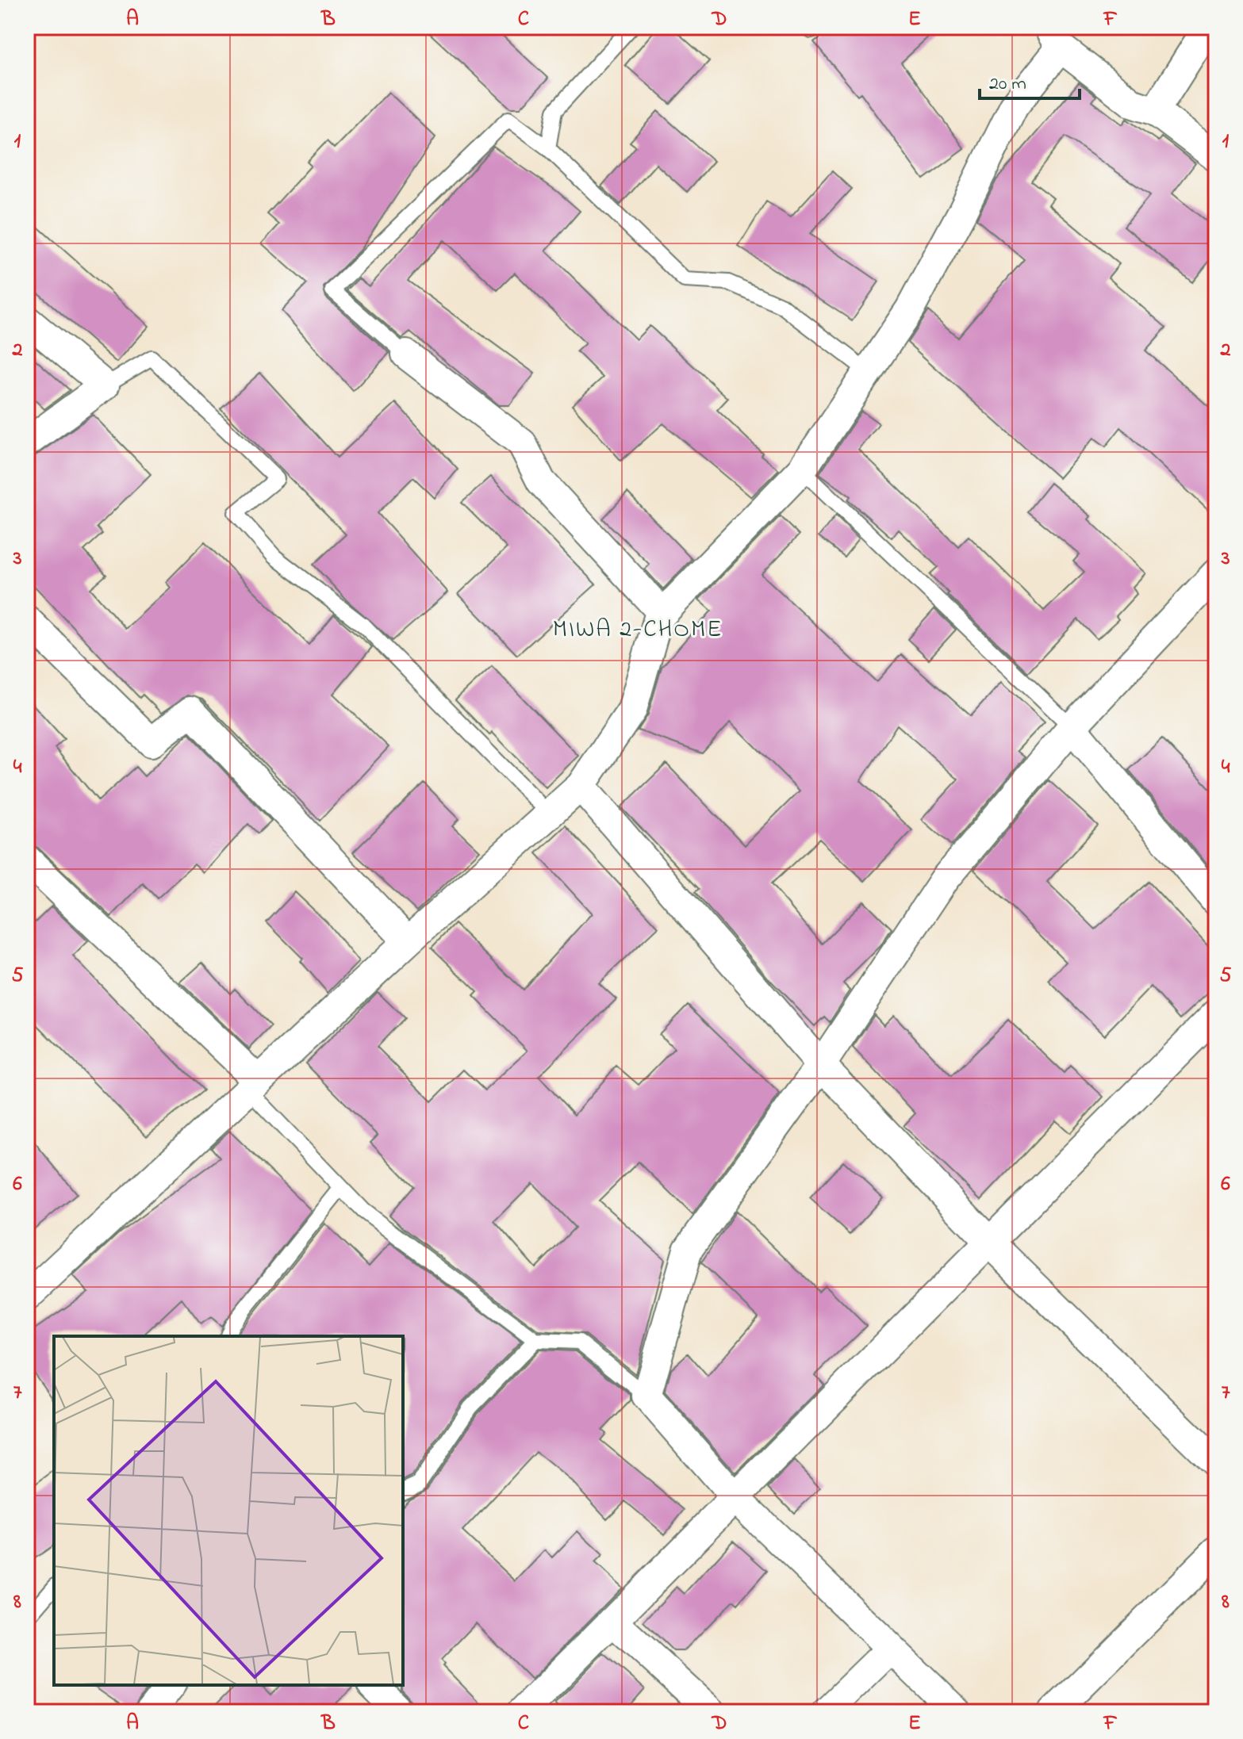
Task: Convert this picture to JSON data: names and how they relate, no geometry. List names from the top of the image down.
{
  "districts": ["MIWA 2-CHOME"],
  "scale_bar": "20 m",
  "grid": {
    "columns": [
      "A",
      "B",
      "C",
      "D",
      "E",
      "F"
    ],
    "rows": [
      "1",
      "2",
      "3",
      "4",
      "5",
      "6",
      "7",
      "8"
    ]
  }
}
